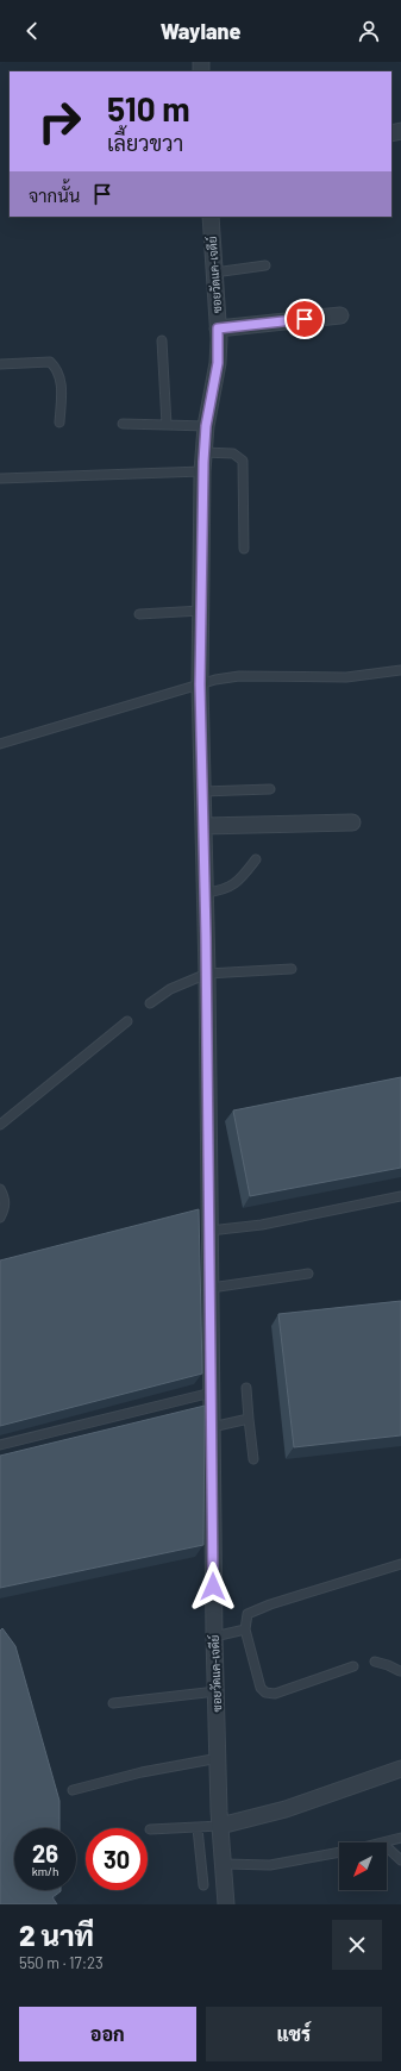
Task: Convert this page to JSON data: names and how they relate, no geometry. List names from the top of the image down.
{
  "streets": {
    "street": ["ซอยวัดแค-เจดีย์"]
  },
  "north": "bottom left",
  "page": {
    "header": "Waylane",
    "turn": ["510 m", "เลี้ยวขวา"],
    "then": "จากนั้น",
    "speed": "26 km/h",
    "limit": "30",
    "heading": ["2 นาที", "550 m · 17:23"],
    "buttons": ["ออก", "แชร์"]
  }
}
